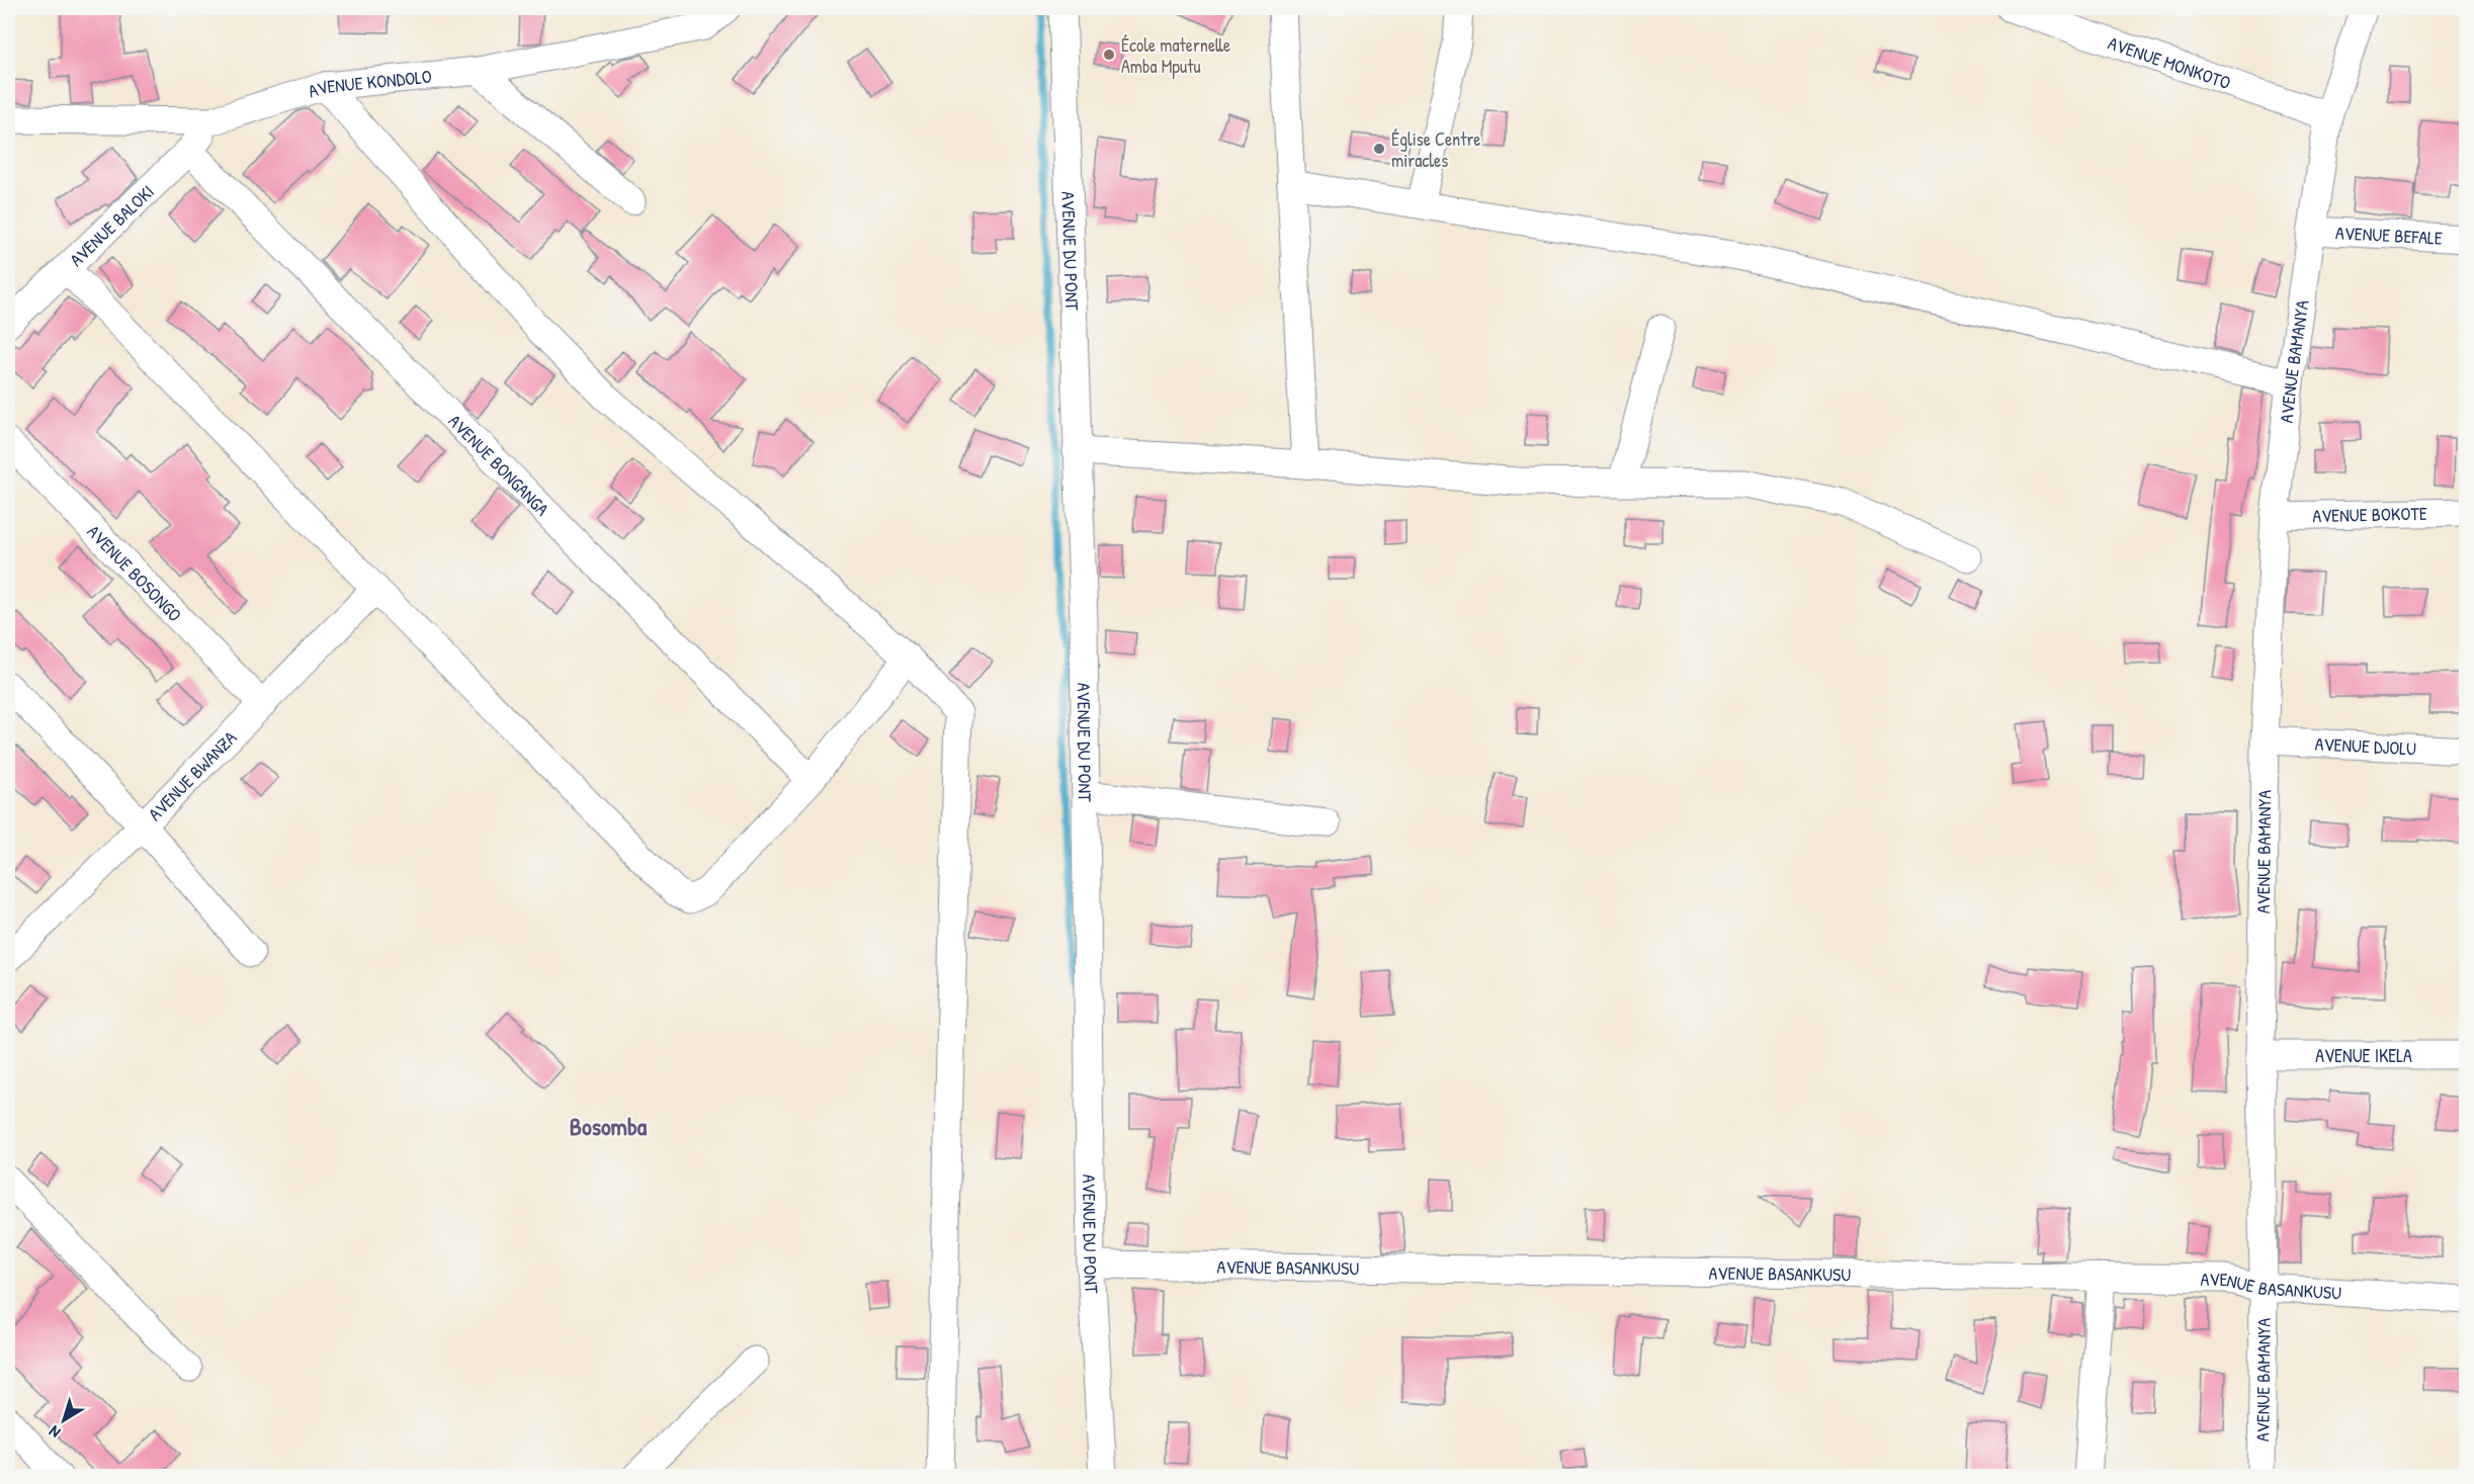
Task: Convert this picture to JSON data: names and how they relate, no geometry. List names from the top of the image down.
{
  "streets": {
    "street": [
      "AVENUE MONKOTO",
      "AVENUE KONDOLO",
      "AVENUE BALOKI",
      "AVENUE BEFALE",
      "AVENUE DU PONT",
      "AVENUE BAMANYA",
      "AVENUE BONGANGA",
      "AVENUE BOKOTE",
      "AVENUE BOSONGO",
      "AVENUE DJOLU",
      "AVENUE BWANZA",
      "AVENUE IKELA",
      "AVENUE BASANKUSU"
    ]
  },
  "crossings": [
    ["AVENUE MONKOTO", "AVENUE BAMANYA"],
    ["AVENUE KONDOLO", "AVENUE BALOKI"],
    ["AVENUE BALOKI", "AVENUE BONGANGA"],
    ["AVENUE BEFALE", "AVENUE BAMANYA"],
    ["AVENUE DU PONT", "AVENUE BASANKUSU"],
    ["AVENUE BAMANYA", "AVENUE BOKOTE"],
    ["AVENUE BAMANYA", "AVENUE DJOLU"],
    ["AVENUE BAMANYA", "AVENUE IKELA"],
    ["AVENUE BAMANYA", "AVENUE BASANKUSU"],
    ["AVENUE BOSONGO", "AVENUE BWANZA"]
  ],
  "districts": ["Bosomba"],
  "places": ["École maternelle Amba Mputu", "Église Centre miracles"],
  "north": "bottom left"
}
